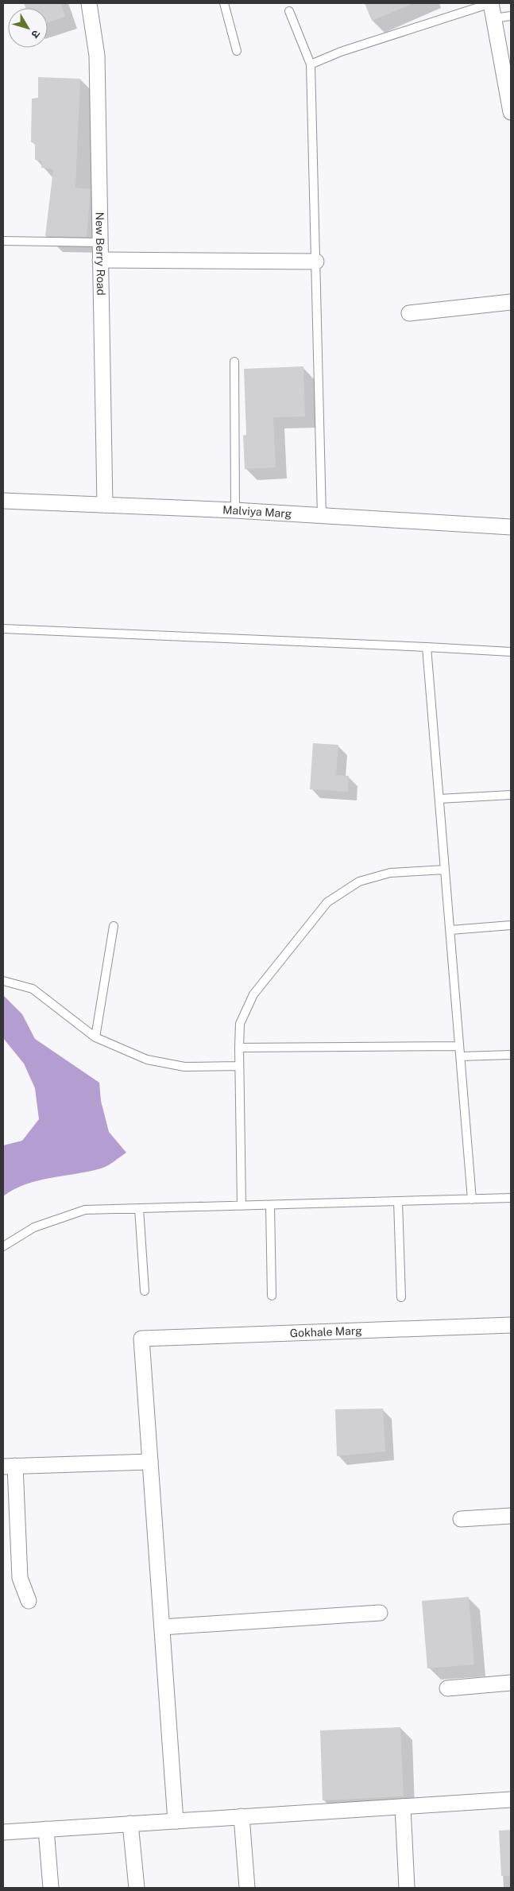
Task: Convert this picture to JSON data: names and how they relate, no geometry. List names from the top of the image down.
{
  "streets": {
    "street": ["New Berry Road", "Malviya Marg", "Gokhale Marg"]
  },
  "crossings": [
    ["New Berry Road", "Malviya Marg"]
  ],
  "north": "bottom right"
}
